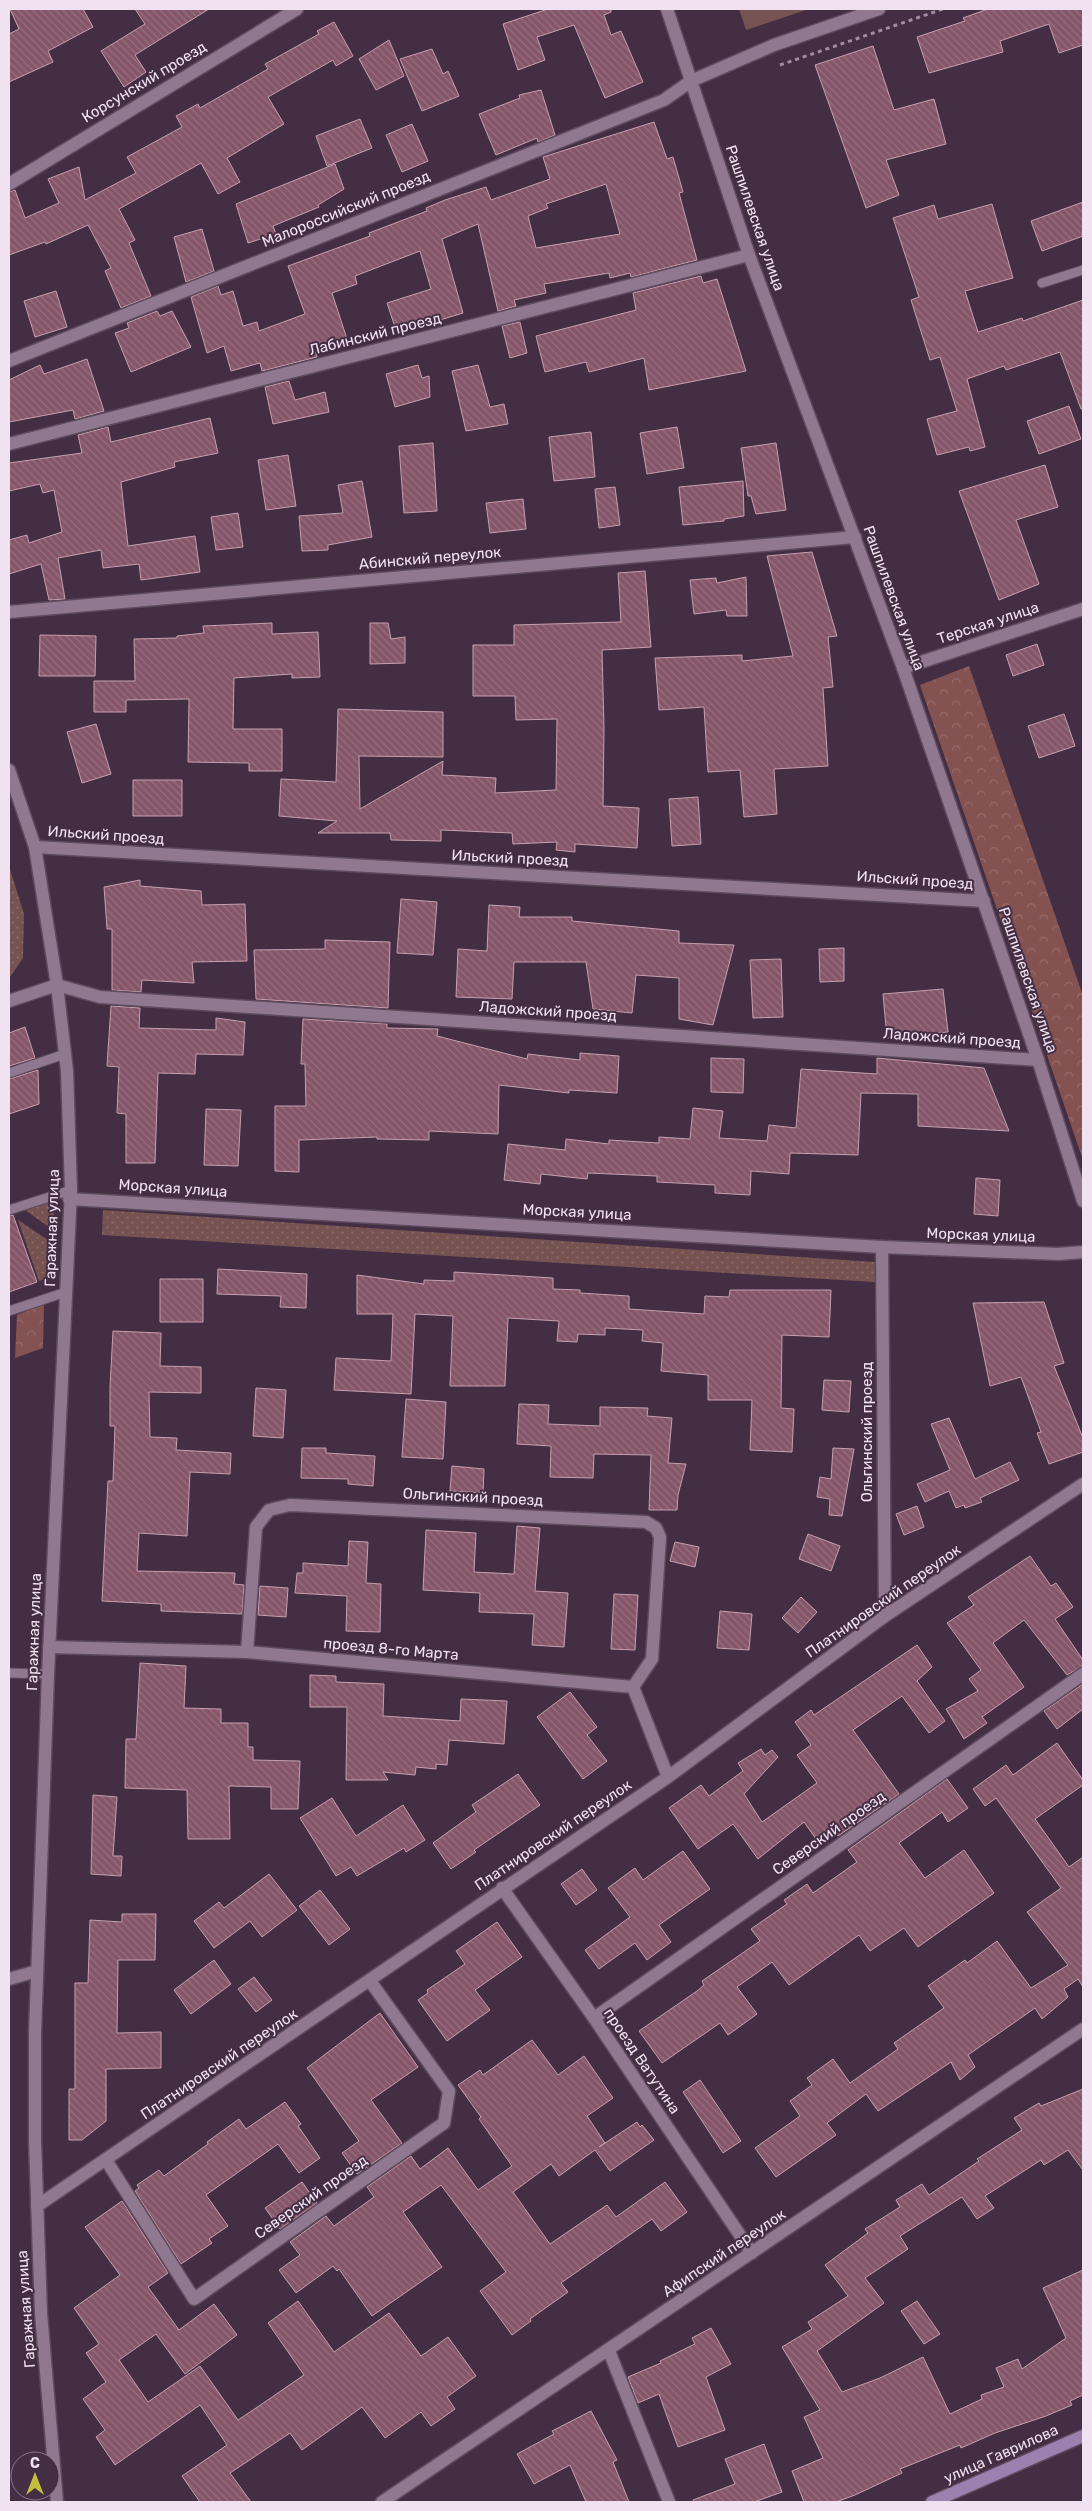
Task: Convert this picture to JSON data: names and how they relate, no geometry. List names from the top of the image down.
{
  "streets": {
    "main road": ["улица Гаврилова"],
    "street": [
      "Корсунский проезд",
      "Малороссийский проезд",
      "Рашпилевская улица",
      "Лабинский проезд",
      "Абинский переулок",
      "Терская улица",
      "Ильский проезд",
      "Ладожский проезд",
      "Морская улица",
      "Гаражная улица",
      "Ольгинский проезд",
      "Платнировский переулок",
      "проезд 8-го Марта",
      "Северский проезд",
      "проезд Ватутина",
      "Афипский переулок"
    ]
  },
  "crossings": [
    ["Малороссийский проезд", "Рашпилевская улица"],
    ["Рашпилевская улица", "Лабинский проезд"],
    ["Рашпилевская улица", "Абинский переулок"],
    ["Рашпилевская улица", "Терская улица"],
    ["Рашпилевская улица", "Ильский проезд"],
    ["Рашпилевская улица", "Ладожский проезд"],
    ["Ильский проезд", "Гаражная улица"],
    ["Ладожский проезд", "Гаражная улица"],
    ["Морская улица", "Гаражная улица"],
    ["Морская улица", "Ольгинский проезд"],
    ["Гаражная улица", "Платнировский переулок"],
    ["Гаражная улица", "проезд 8-го Марта"],
    ["Ольгинский проезд", "Платнировский переулок"],
    ["Ольгинский проезд", "проезд 8-го Марта"],
    ["Платнировский переулок", "Северский проезд"],
    ["Платнировский переулок", "проезд Ватутина"],
    ["Северский проезд", "проезд Ватутина"],
    ["проезд Ватутина", "Афипский переулок"]
  ],
  "north": "top"
}
